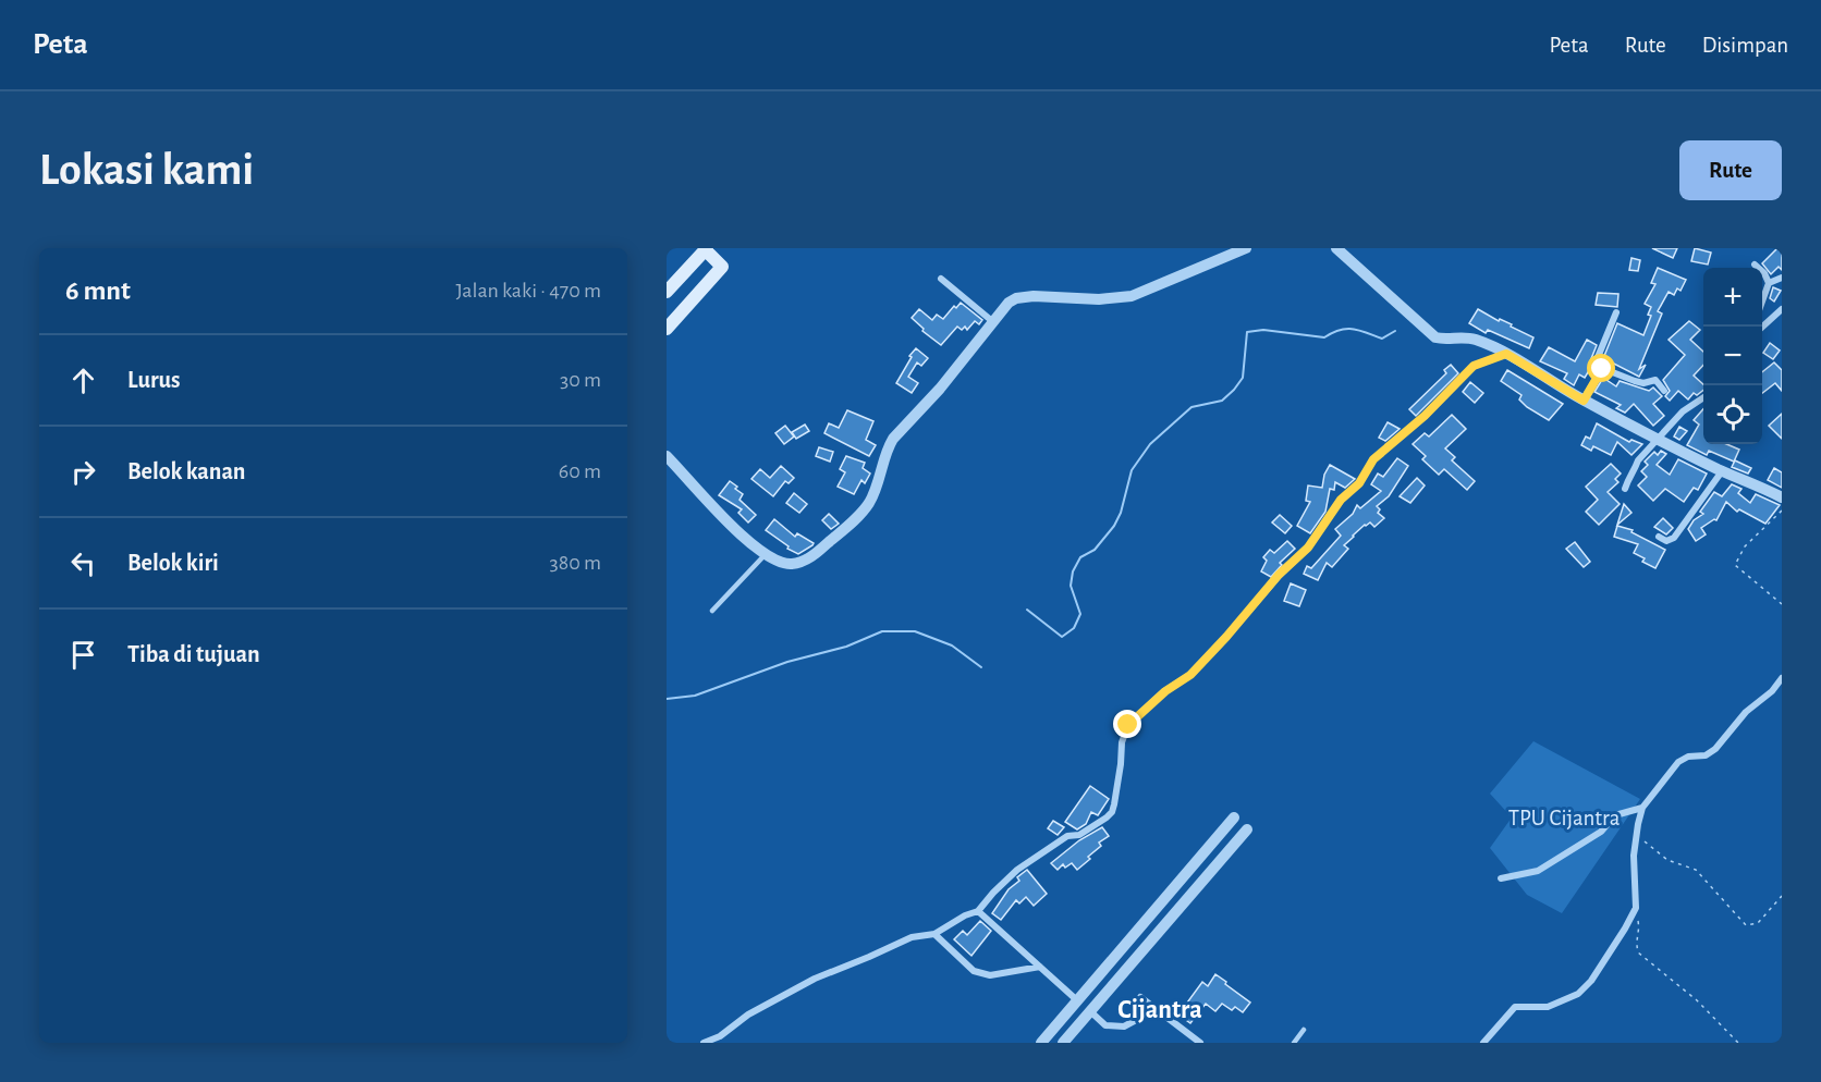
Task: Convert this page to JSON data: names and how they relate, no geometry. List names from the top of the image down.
{
  "districts": ["Cijantra"],
  "parks": ["TPU Cijantra"],
  "page": {
    "header": "Peta",
    "nav": ["Peta", "Rute", "Disimpan"],
    "buttons": "Rute",
    "title": "Lokasi kami",
    "heading": ["6 mnt", "Jalan kaki · 470 m"],
    "map_buttons": ["+", "−"],
    "list": [
      ["Lurus", "30 m"],
      ["Belok kanan", "60 m"],
      ["Belok kiri", "380 m"],
      "Tiba di tujuan"
    ]
  }
}
